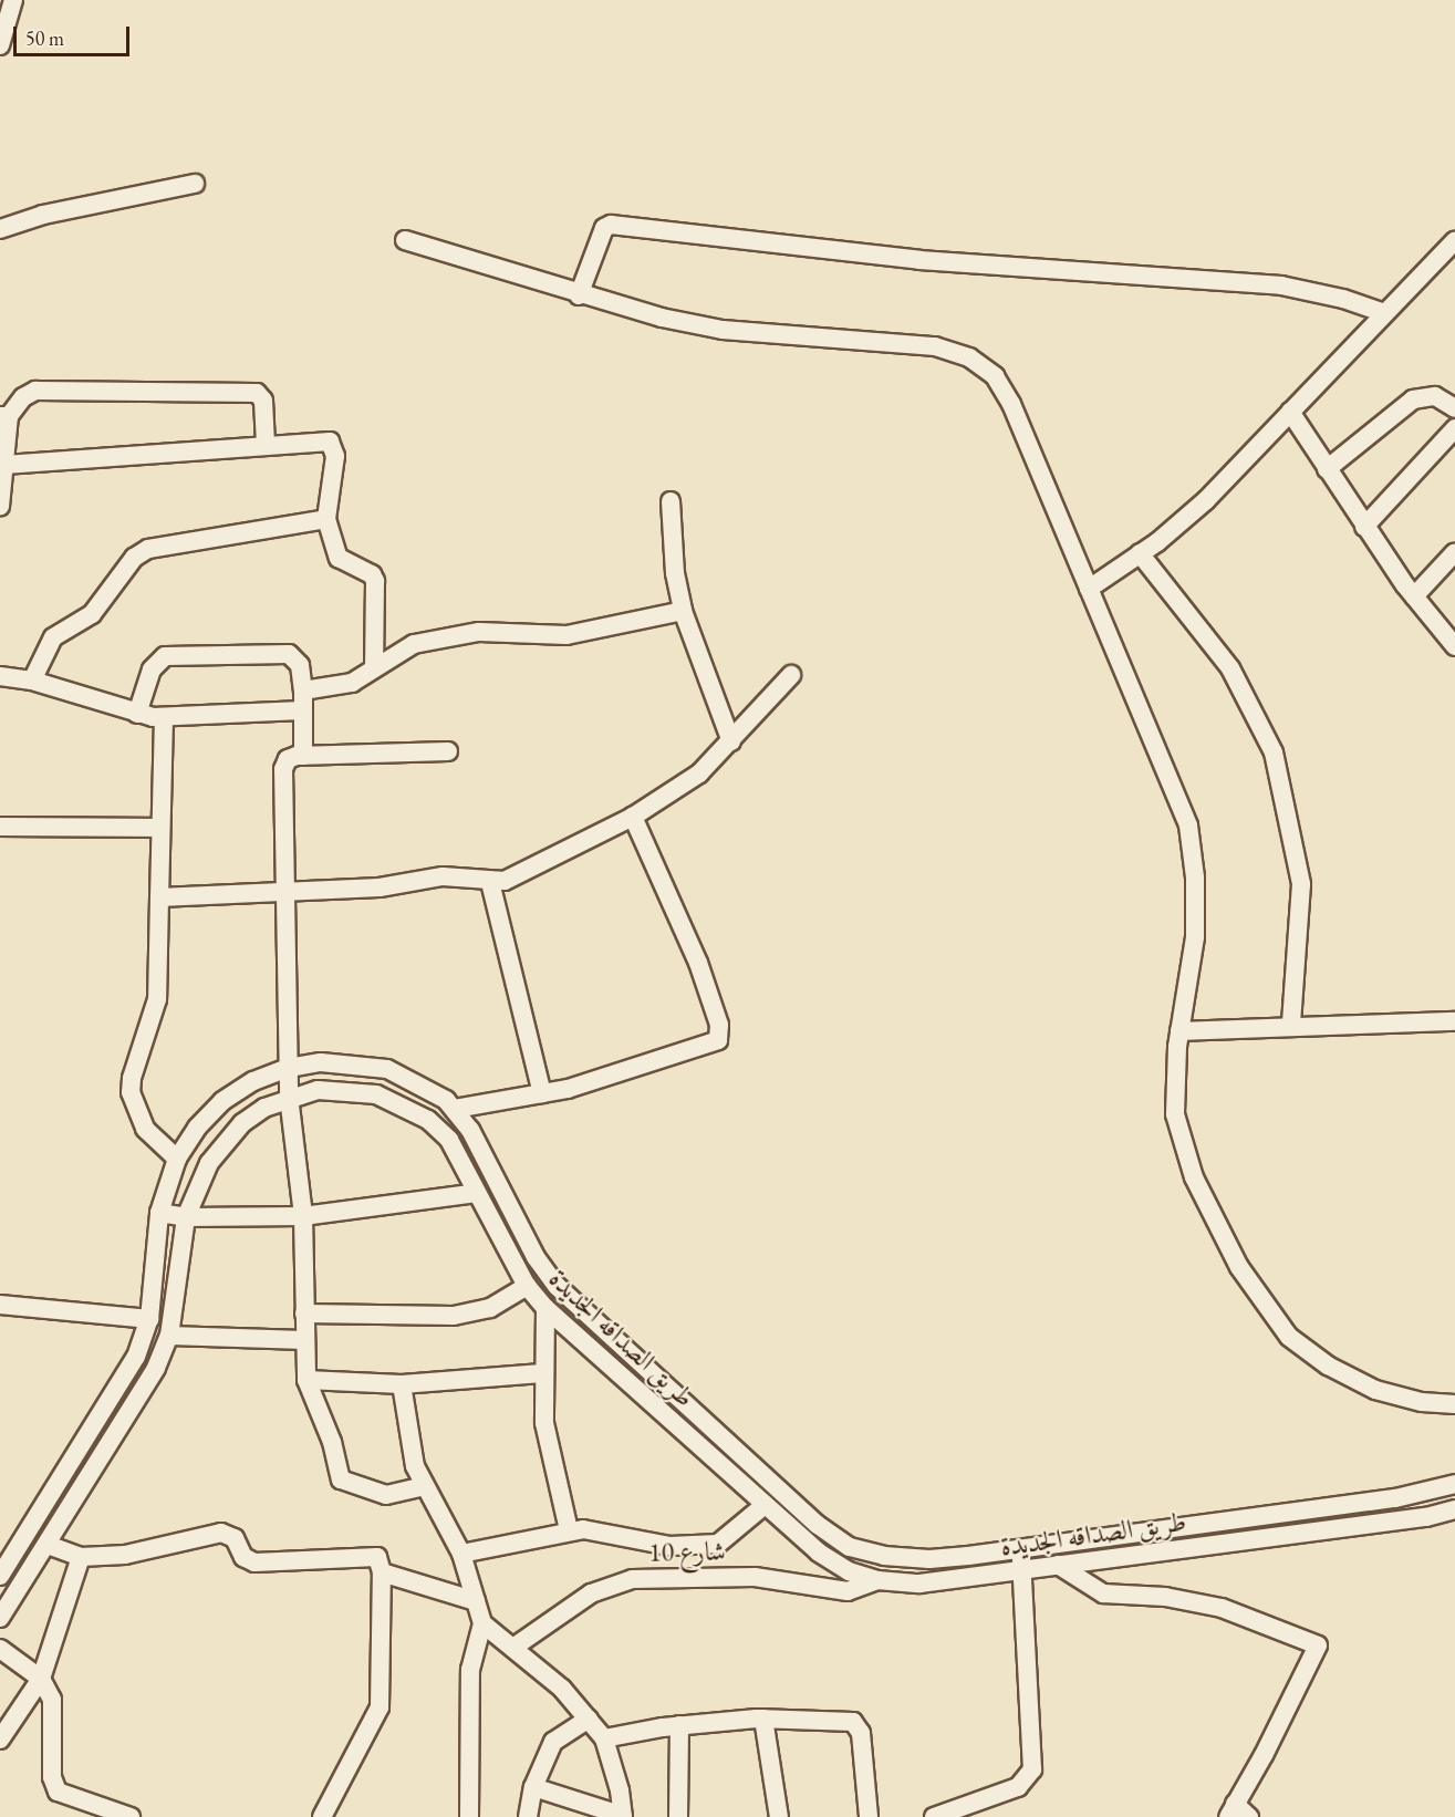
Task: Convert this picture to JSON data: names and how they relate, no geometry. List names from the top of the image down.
{
  "streets": {
    "street": ["طريق الصداقه الجديدة", "شارع 10"]
  },
  "crossings": [
    ["طريق الصداقه الجديدة", "شارع 10"]
  ],
  "scale_bar": "50 m"
}
